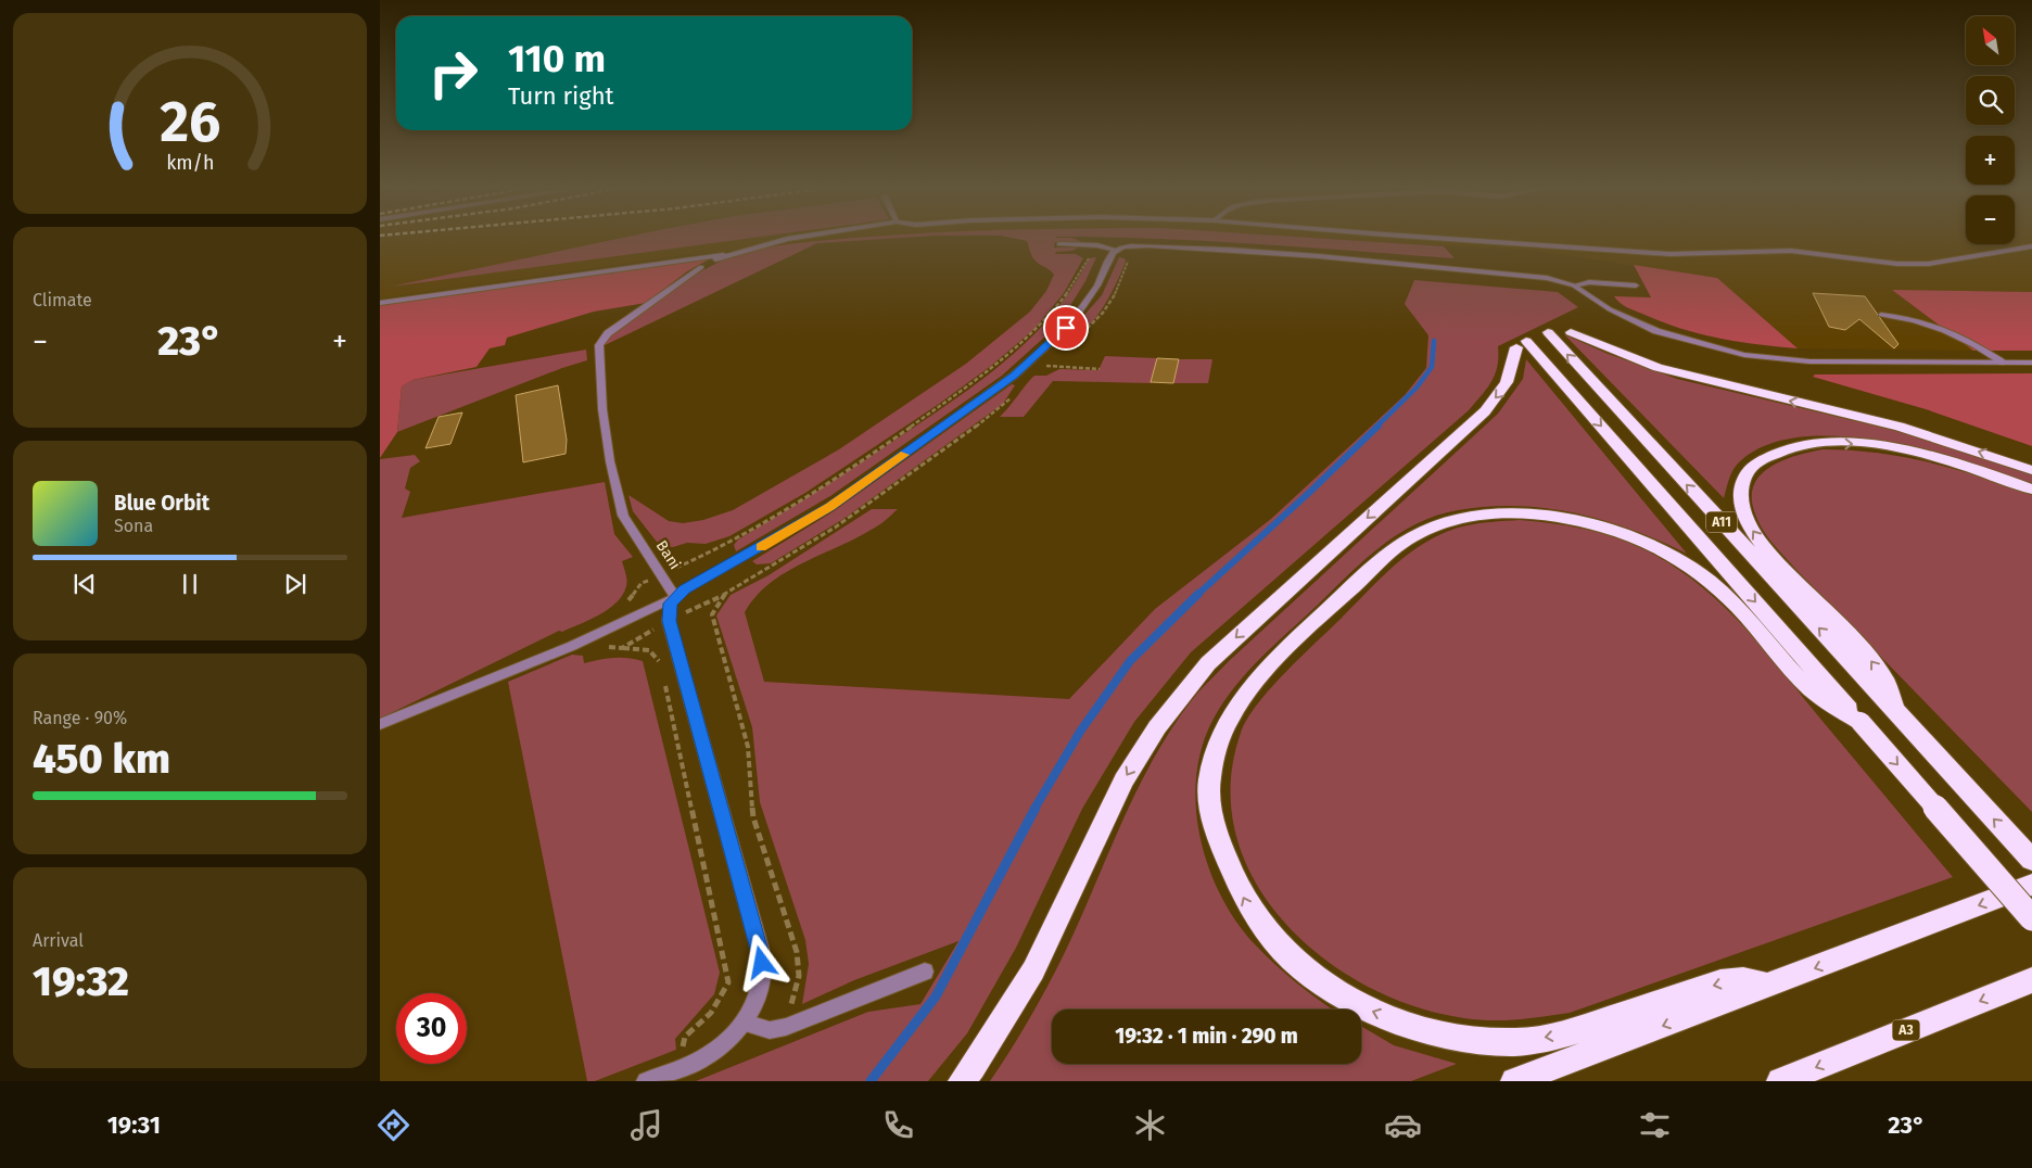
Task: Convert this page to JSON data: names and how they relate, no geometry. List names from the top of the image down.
{
  "streets": {
    "highway": ["A11", "A3"],
    "street": ["Bani"]
  },
  "north": "top left",
  "page": {
    "map_buttons": ["+", "−"],
    "turn": ["110 m", "Turn right"],
    "tile": [
      "Climate",
      ["Range · 90%", "450 km"],
      ["Arrival", "19:32"]
    ],
    "heat": ["−", "23°", "+"],
    "song": ["Blue Orbit", "Sona"],
    "limit": "30",
    "trip": "19:32 · 1 min · 290 m",
    "tabs": ["19:31", "23°"],
    "gauge": ["26", "km/h"]
  }
}
